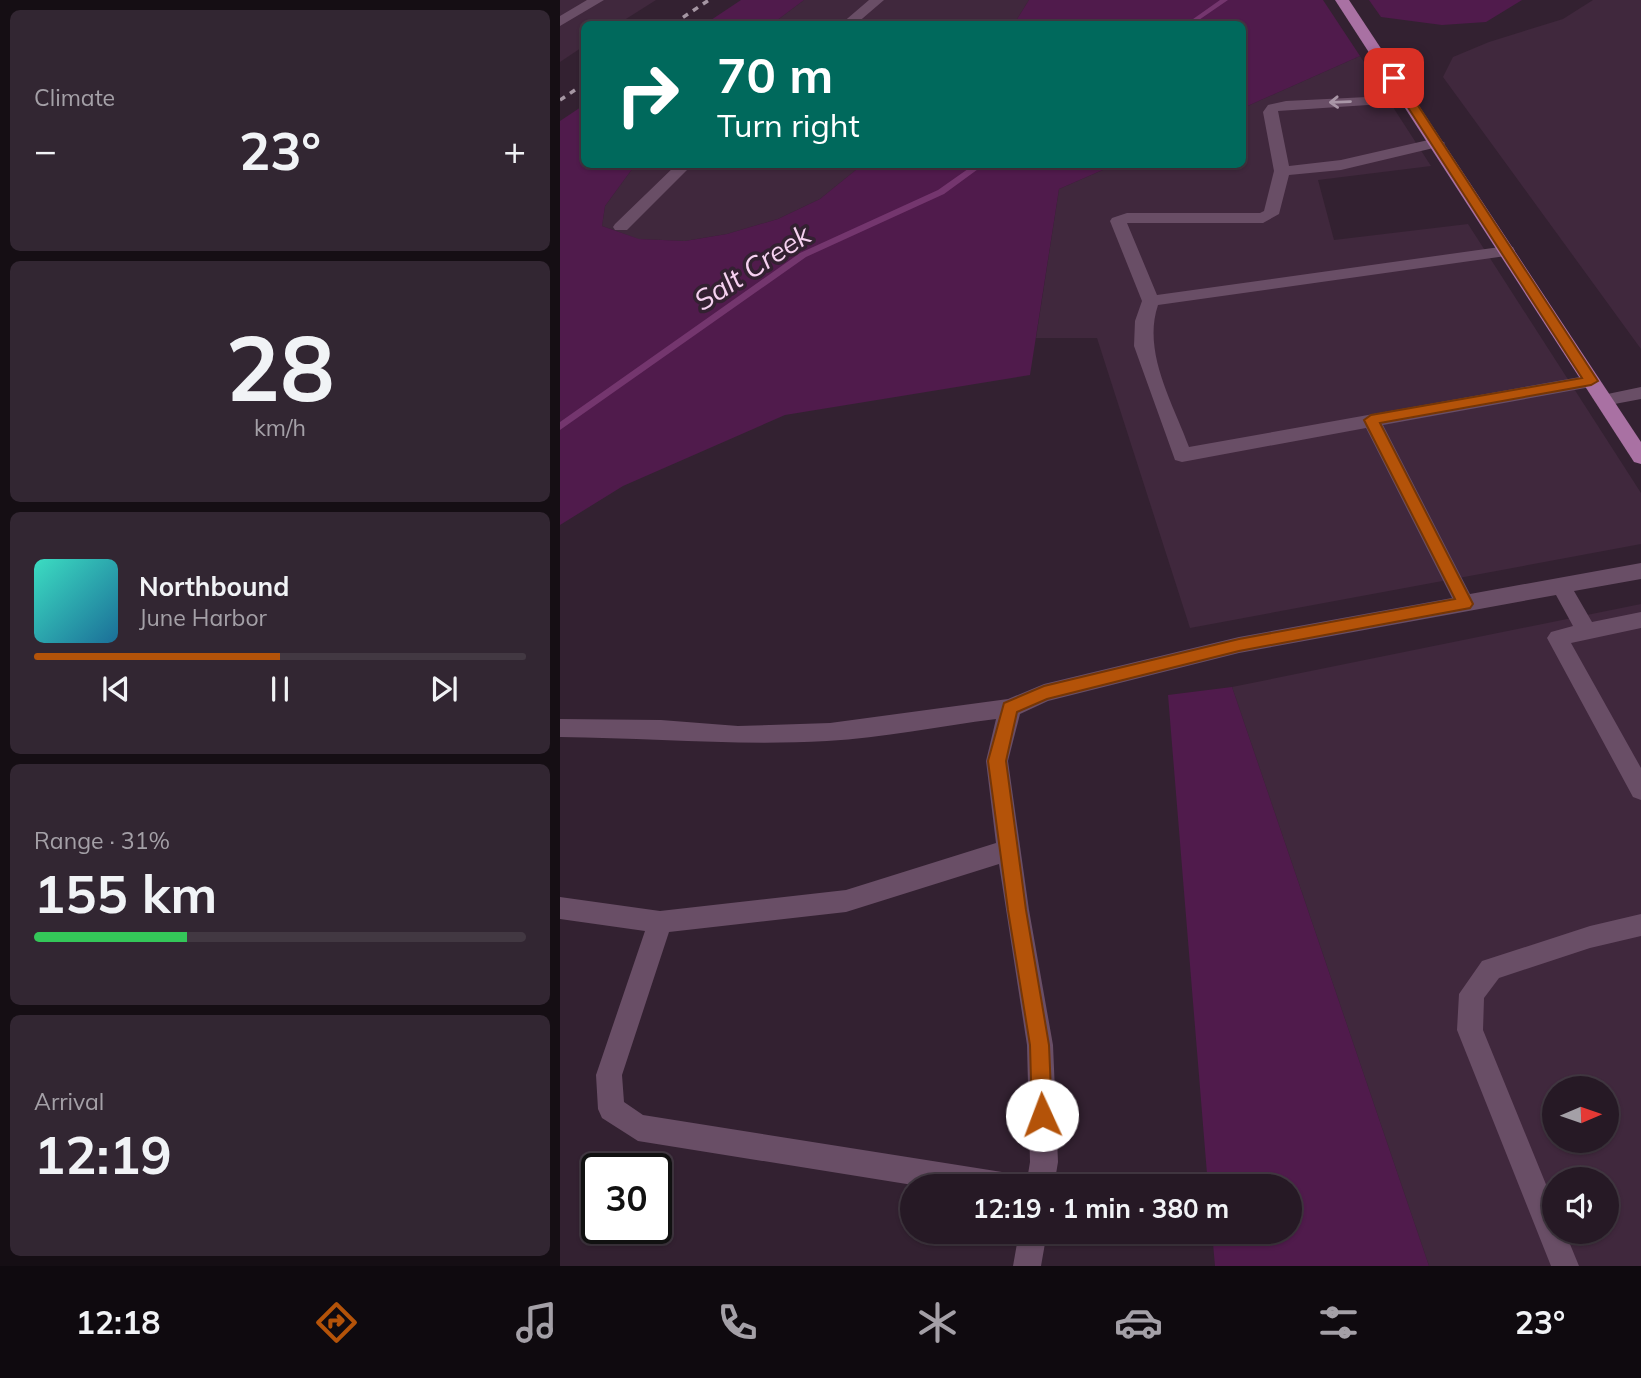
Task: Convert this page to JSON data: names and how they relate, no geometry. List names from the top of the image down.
{
  "water": ["Salt Creek"],
  "north": "right",
  "page": {
    "tile": [
      "Climate",
      ["28", "km/h"],
      ["Range · 31%", "155 km"],
      ["Arrival", "12:19"]
    ],
    "turn": ["70 m", "Turn right"],
    "heat": ["−", "23°", "+"],
    "song": ["Northbound", "June Harbor"],
    "limit": "30",
    "trip": "12:19 · 1 min · 380 m",
    "tabs": ["12:18", "23°"]
  }
}
